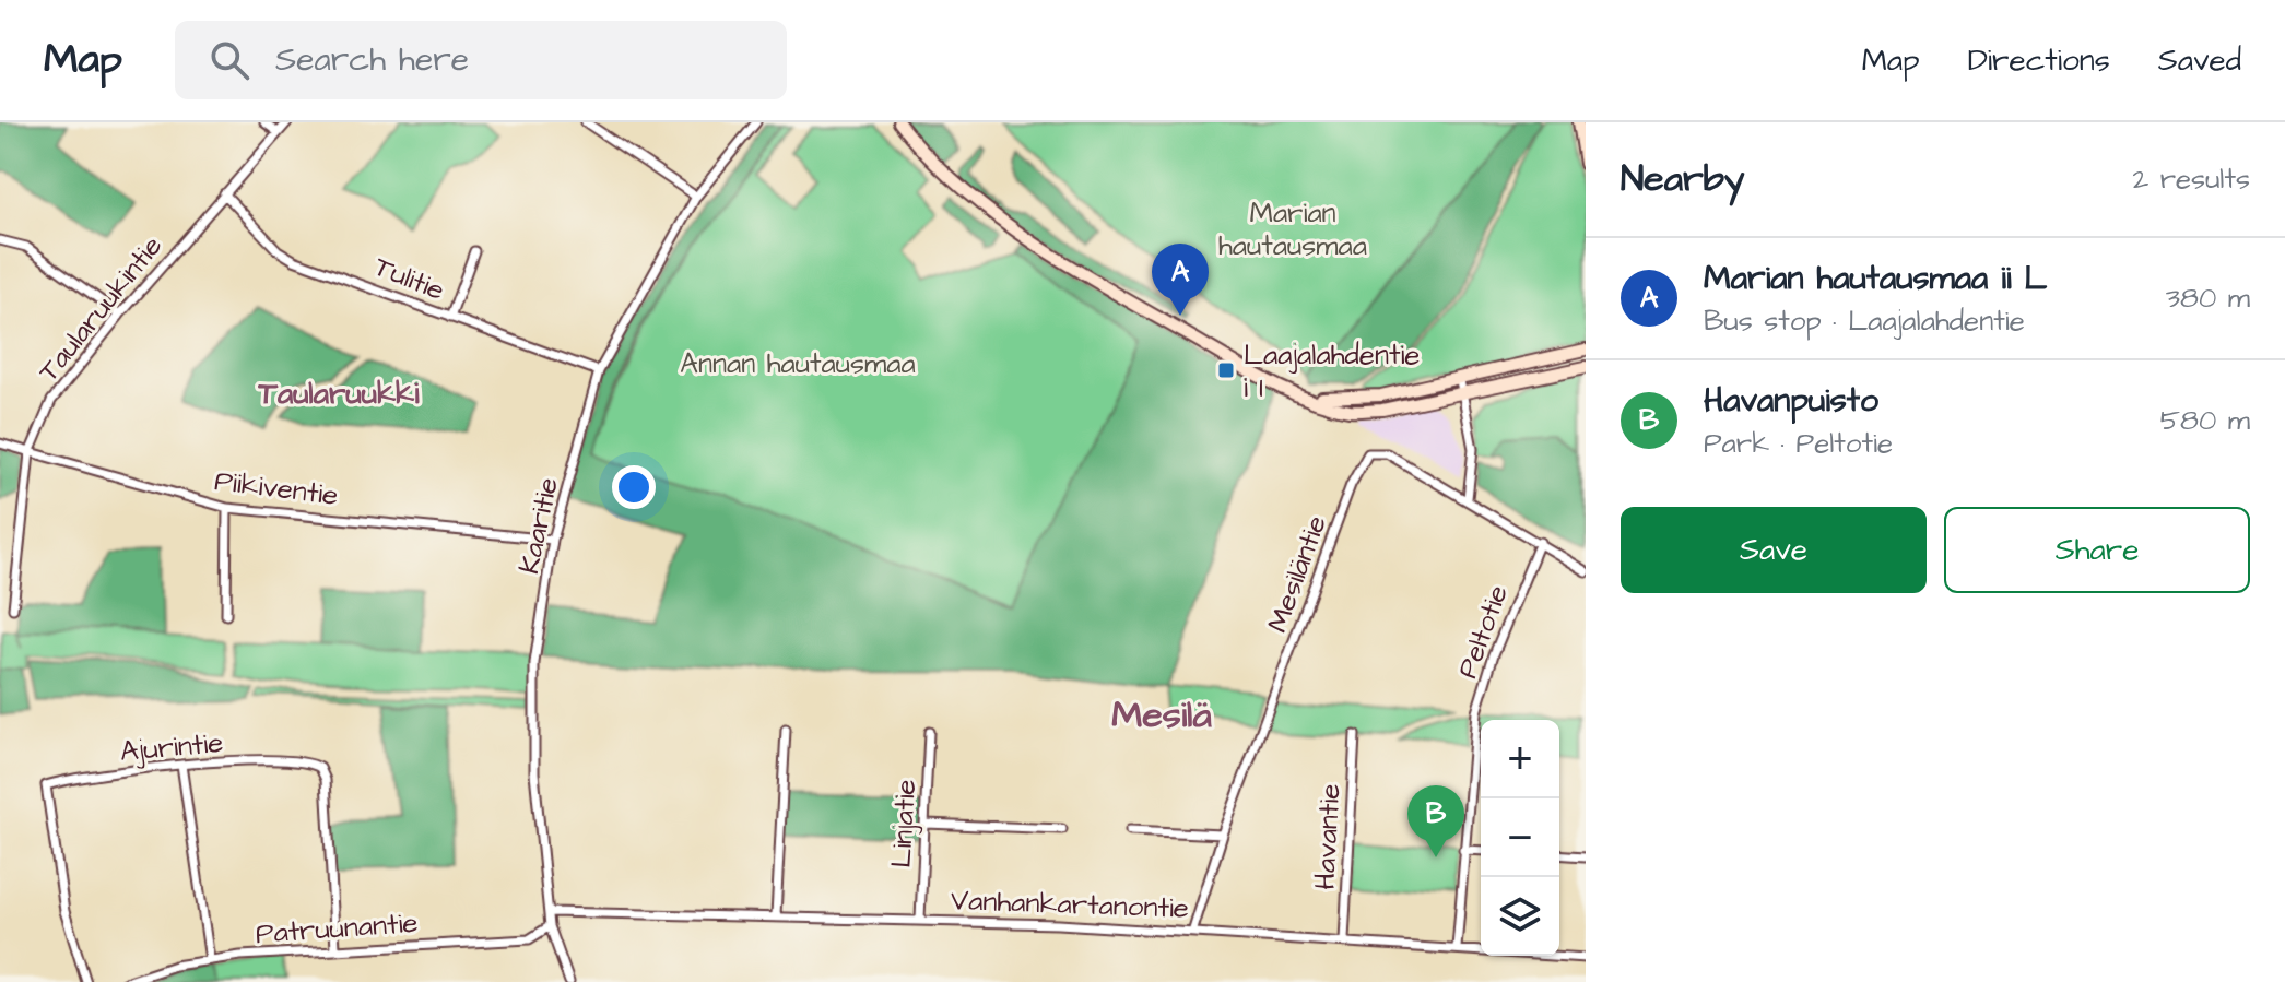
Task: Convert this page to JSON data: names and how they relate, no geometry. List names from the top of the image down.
{
  "streets": {
    "street": [
      "Tulitie",
      "Taularuukintie",
      "Piikiventie",
      "Kaaritie",
      "Mesiläntie",
      "Peltotie",
      "Ajurintie",
      "Linjatie",
      "Havantie",
      "Vanhankartanontie",
      "Patruunantie"
    ]
  },
  "crossings": [
    ["Tulitie", "Taularuukintie"],
    ["Tulitie", "Kaaritie"],
    ["Taularuukintie", "Piikiventie"],
    ["Piikiventie", "Kaaritie"],
    ["Kaaritie", "Vanhankartanontie"],
    ["Kaaritie", "Patruunantie"],
    ["Mesiläntie", "Vanhankartanontie"],
    ["Peltotie", "Vanhankartanontie"],
    ["Ajurintie", "Patruunantie"],
    ["Linjatie", "Vanhankartanontie"],
    ["Havantie", "Vanhankartanontie"]
  ],
  "districts": ["Taularuukki", "Mesilä"],
  "parks": ["Marian hautausmaa", "Annan hautausmaa"],
  "places": {
    "transit": ["Laajalahdentie i I"]
  },
  "page": {
    "header": "Map",
    "search": "Search here",
    "nav": ["Map", "Directions", "Saved"],
    "heading": ["Nearby", "2 results"],
    "list": [
      {
        "mark": "A",
        "name": "Marian hautausmaa ii L",
        "note": "Bus stop · Laajalahdentie",
        "value": "380 m"
      },
      {
        "mark": "B",
        "name": "Havanpuisto",
        "note": "Park · Peltotie",
        "value": "580 m"
      }
    ],
    "pins": ["A", "B"],
    "buttons": ["Save", "Share"],
    "map_buttons": ["+", "−"]
  }
}
